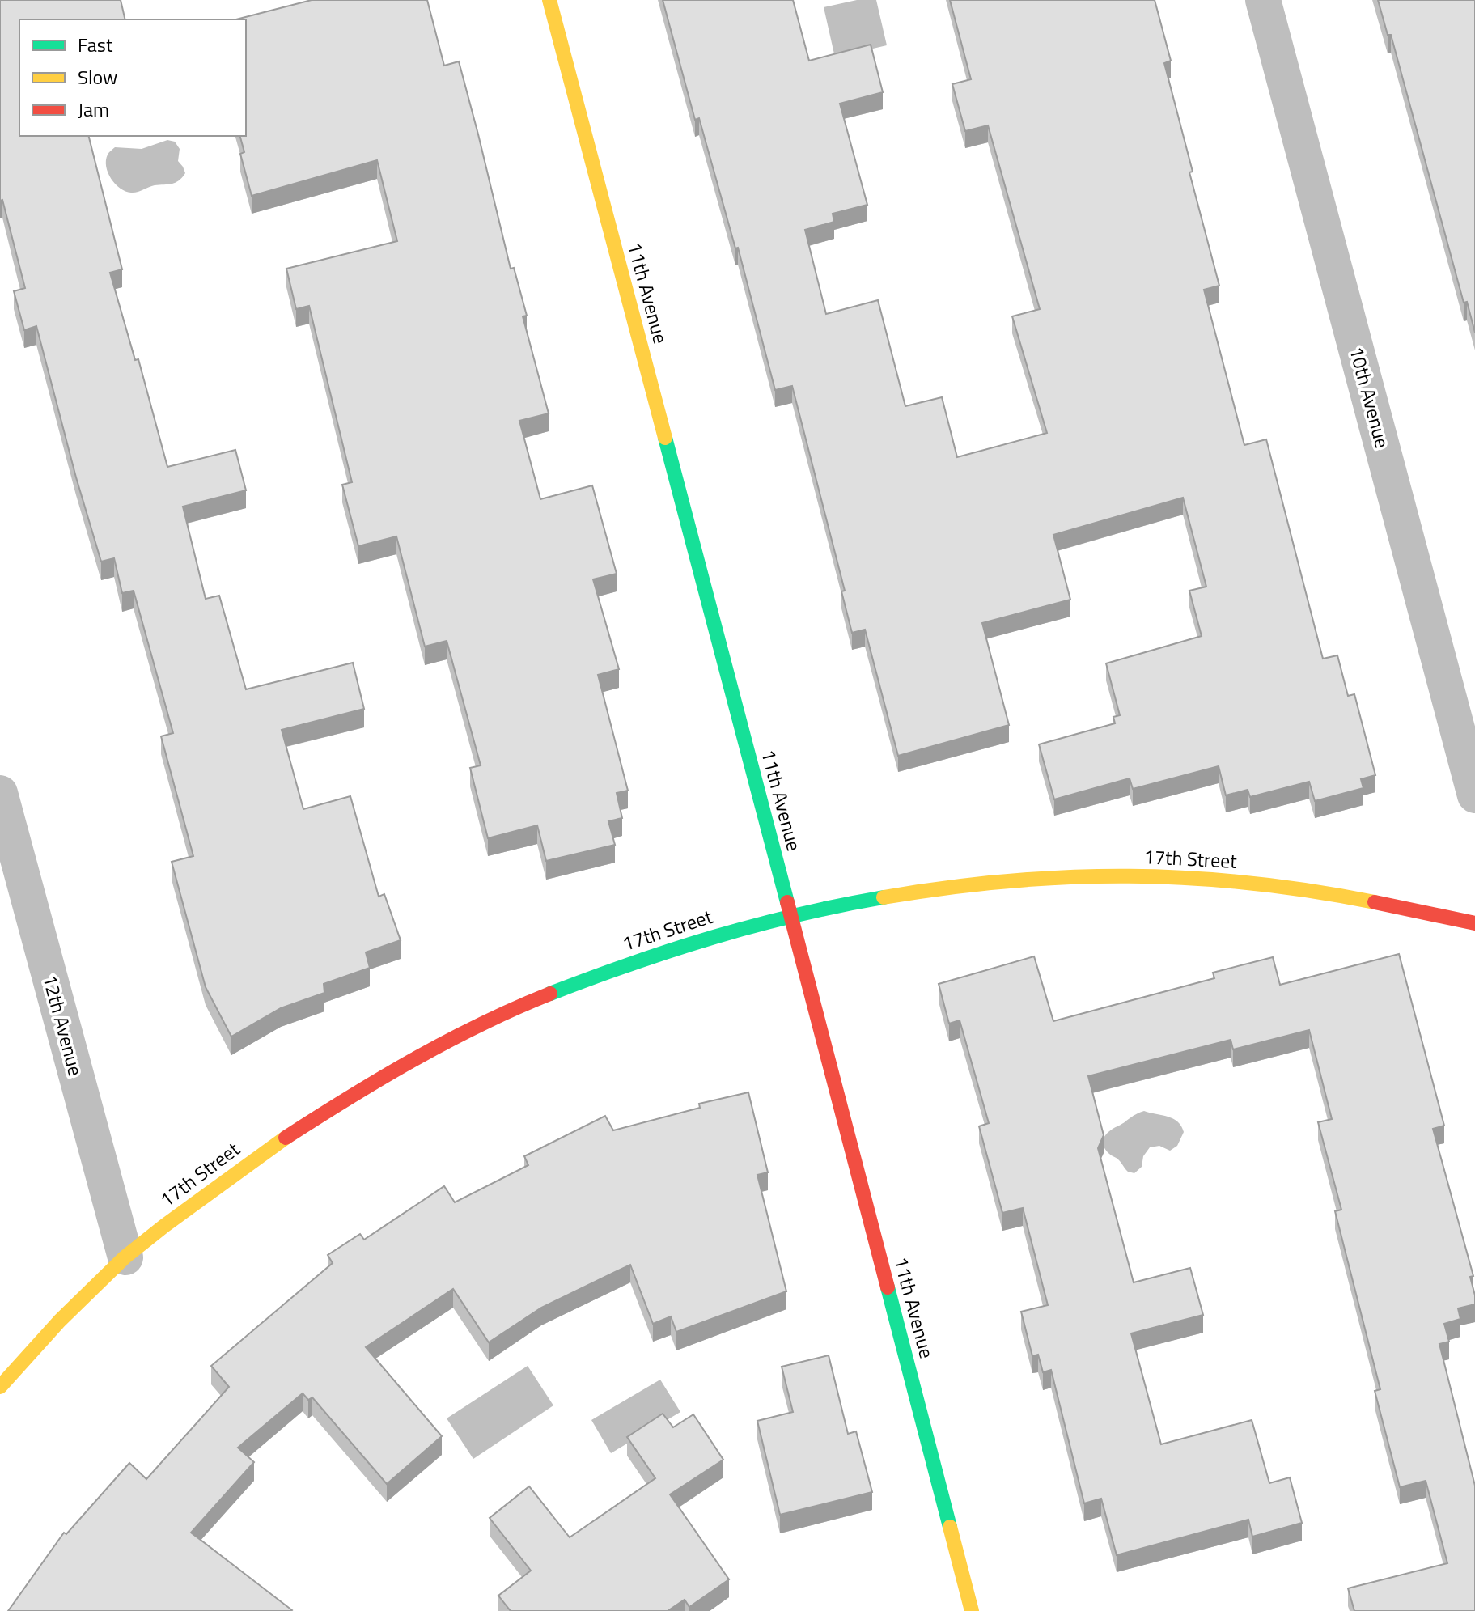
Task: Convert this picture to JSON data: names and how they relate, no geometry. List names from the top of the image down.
{
  "streets": {
    "street": [
      "11th Avenue",
      "10th Avenue",
      "17th Street",
      "12th Avenue"
    ]
  },
  "crossings": [
    ["11th Avenue", "17th Street"],
    ["17th Street", "12th Avenue"]
  ],
  "legend": ["Fast", "Slow", "Jam"]
}
